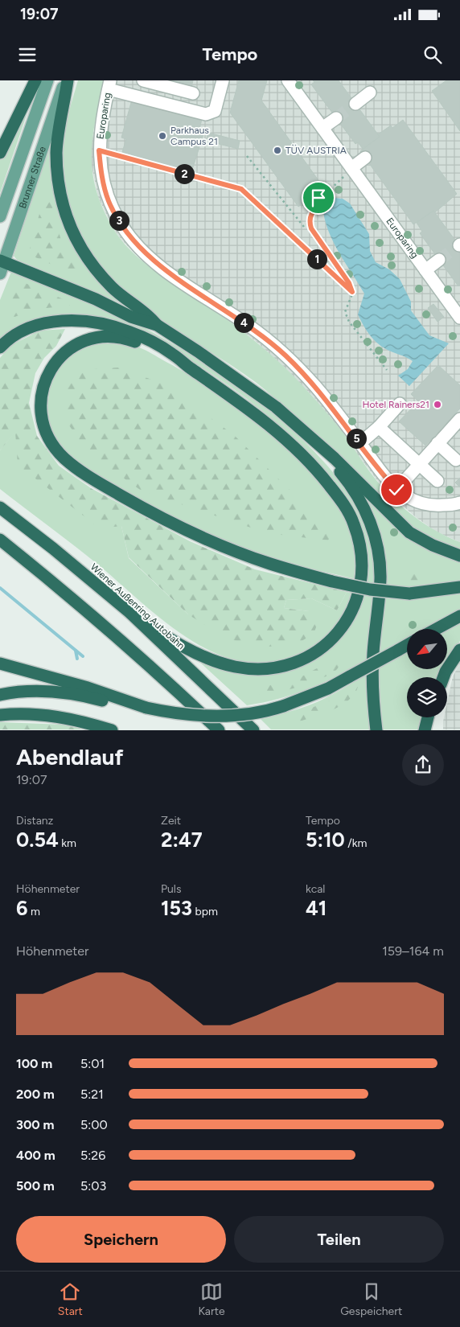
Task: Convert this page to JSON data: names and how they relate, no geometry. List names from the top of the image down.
{
  "streets": {
    "highway": ["Wiener Außenring Autobahn"],
    "main road": ["Brunner Straße"],
    "street": ["Europaring"]
  },
  "places": ["Parkhaus Campus 21", "TÜV AUSTRIA", "Hotel Rainers21"],
  "north": "bottom left",
  "page": {
    "status": "19:07",
    "header": "Tempo",
    "pins": [
      "2",
      "3",
      "1",
      "4",
      "5"
    ],
    "heading": ["Abendlauf", "19:07"],
    "stats": [
      ["Distanz", "0.54 km"],
      ["Zeit", "2:47"],
      ["Tempo", "5:10 /km"],
      ["Höhenmeter", "6 m"],
      ["Puls", "153 bpm"],
      ["kcal", "41"]
    ],
    "chart": ["Höhenmeter", "159–164 m"],
    "list": [
      {
        "name": "100 m",
        "note": "5:01"
      },
      {
        "name": "200 m",
        "note": "5:21"
      },
      {
        "name": "300 m",
        "note": "5:00"
      },
      {
        "name": "400 m",
        "note": "5:26"
      },
      {
        "name": "500 m",
        "note": "5:03"
      }
    ],
    "buttons": ["Speichern", "Teilen"],
    "tabs": ["Start", "Karte", "Gespeichert"]
  }
}
